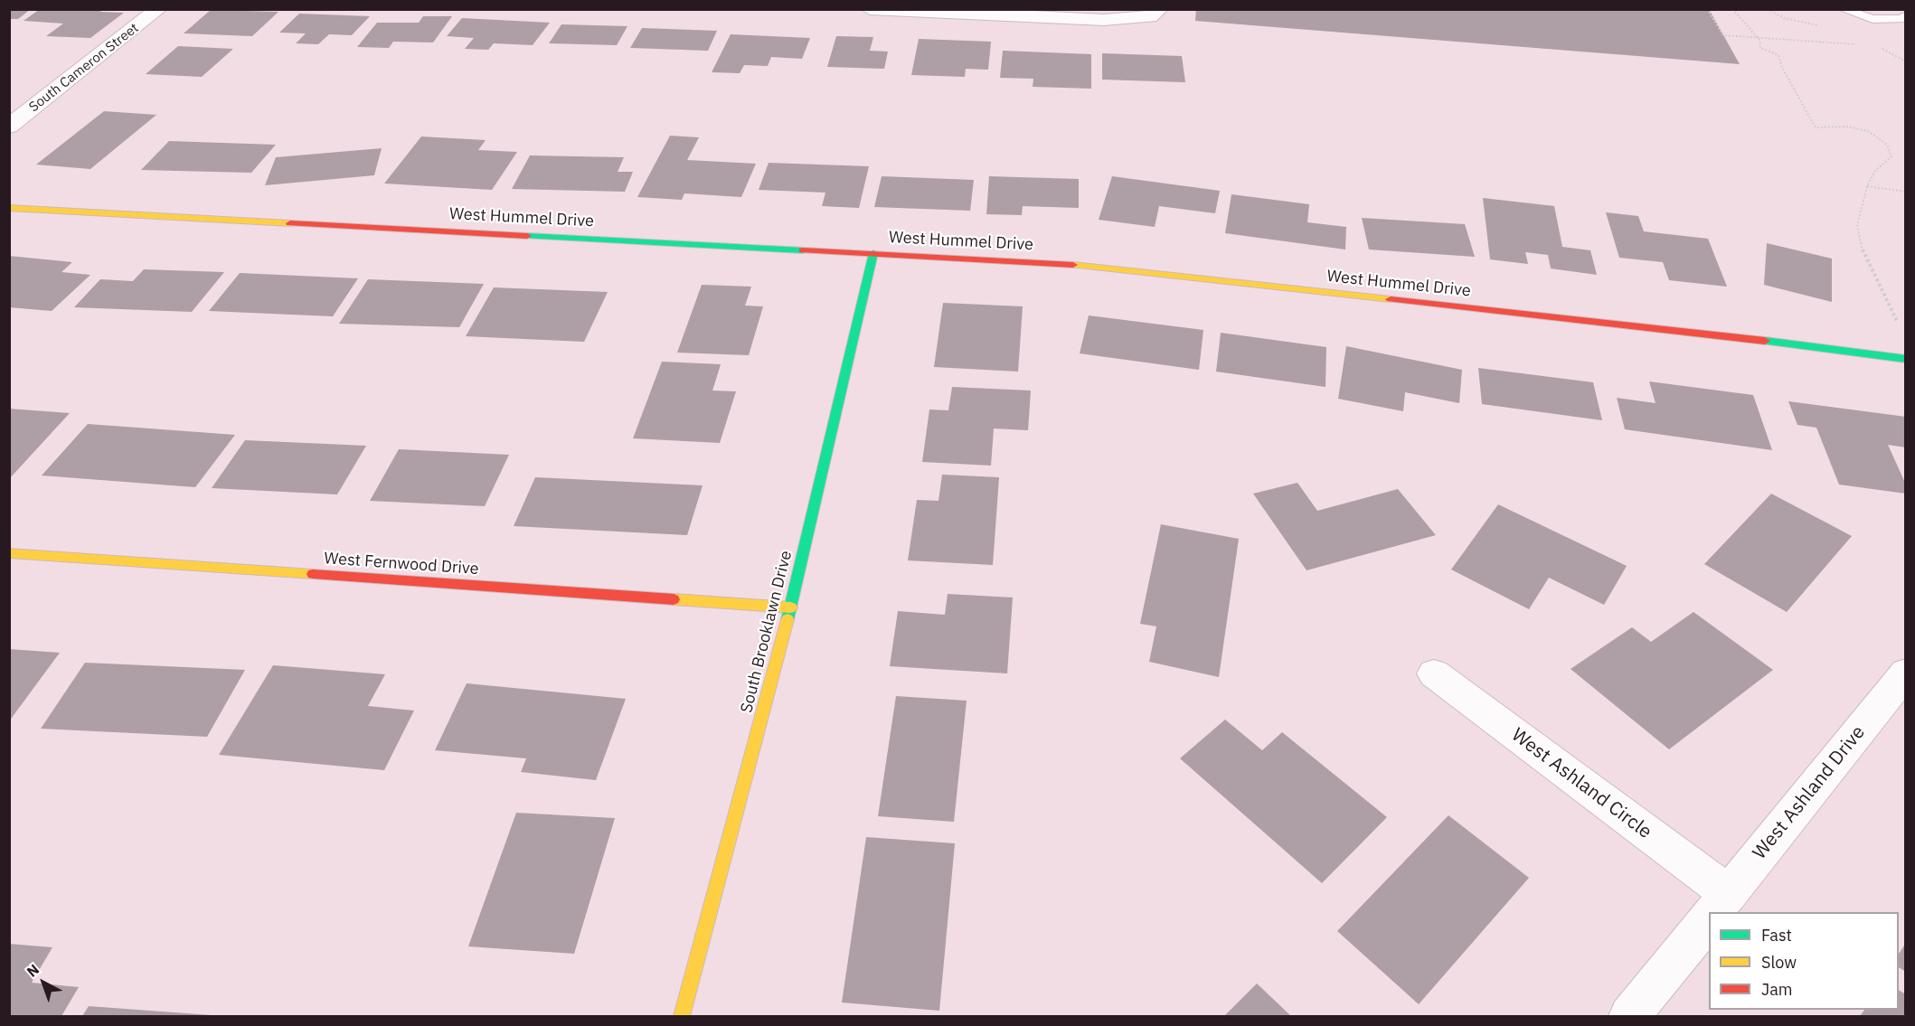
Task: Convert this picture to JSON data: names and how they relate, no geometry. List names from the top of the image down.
{
  "streets": {
    "street": [
      "South Cameron Street",
      "West Hummel Drive",
      "West Fernwood Drive",
      "South Brooklawn Drive",
      "West Ashland Circle",
      "West Ashland Drive"
    ]
  },
  "crossings": [
    ["West Hummel Drive", "South Brooklawn Drive"],
    ["West Fernwood Drive", "South Brooklawn Drive"],
    ["West Ashland Circle", "West Ashland Drive"]
  ],
  "legend": ["Fast", "Slow", "Jam"],
  "north": "top left"
}
